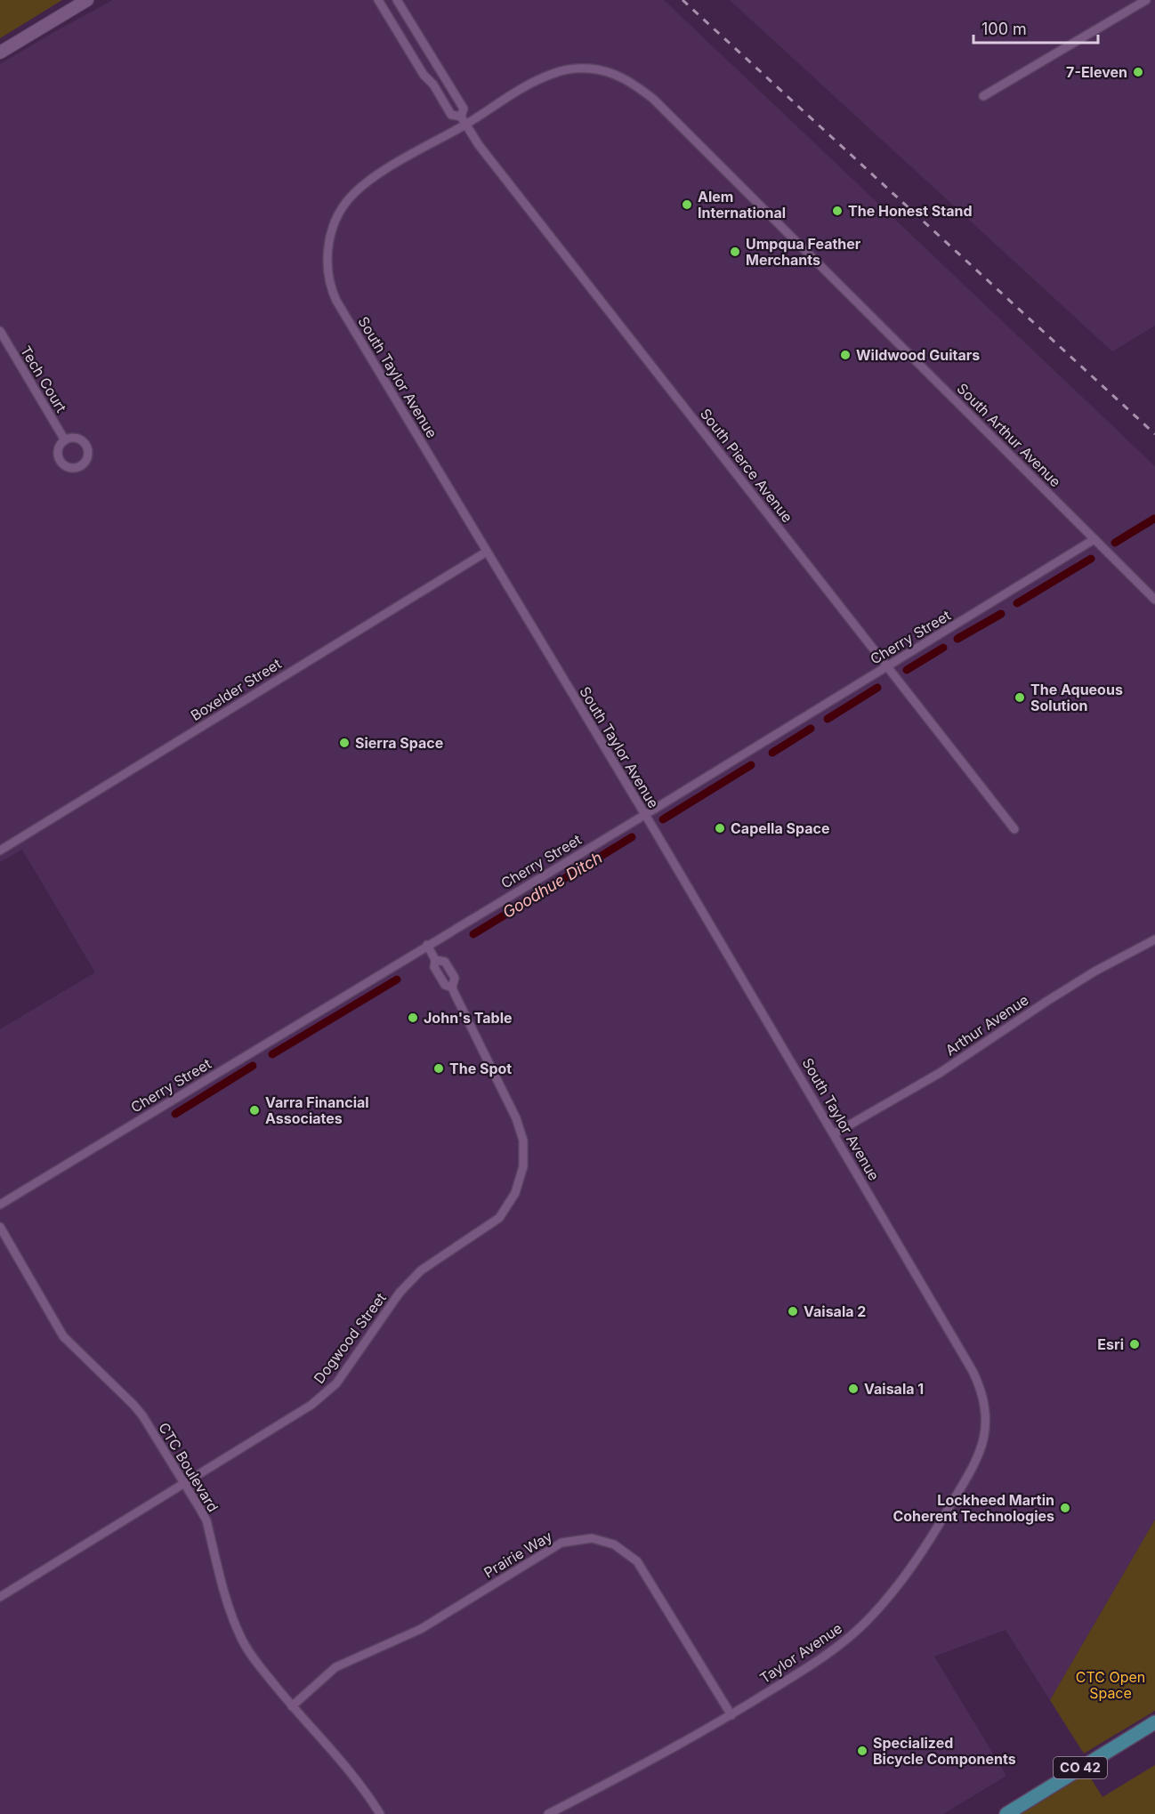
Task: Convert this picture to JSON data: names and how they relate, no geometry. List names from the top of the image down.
{
  "streets": {
    "main road": ["CO 42"],
    "street": [
      "South Taylor Avenue",
      "Tech Court",
      "South Arthur Avenue",
      "South Pierce Avenue",
      "Cherry Street",
      "Boxelder Street",
      "Arthur Avenue",
      "Dogwood Street",
      "CTC Boulevard",
      "Prairie Way",
      "Taylor Avenue"
    ]
  },
  "crossings": [
    ["South Taylor Avenue", "South Arthur Avenue"],
    ["South Taylor Avenue", "South Pierce Avenue"],
    ["South Taylor Avenue", "Cherry Street"],
    ["South Taylor Avenue", "Boxelder Street"],
    ["South Taylor Avenue", "Arthur Avenue"],
    ["South Taylor Avenue", "Taylor Avenue"],
    ["South Arthur Avenue", "South Pierce Avenue"],
    ["South Arthur Avenue", "Cherry Street"],
    ["South Pierce Avenue", "Cherry Street"],
    ["Cherry Street", "Dogwood Street"],
    ["Dogwood Street", "CTC Boulevard"],
    ["CTC Boulevard", "Prairie Way"],
    ["Prairie Way", "Taylor Avenue"]
  ],
  "water": ["Goodhue Ditch"],
  "parks": ["CTC Open Space"],
  "places": [
    "7-Eleven",
    "Alem International",
    "The Honest Stand",
    "Umpqua Feather Merchants",
    "Wildwood Guitars",
    "The Aqueous Solution",
    "Sierra Space",
    "Capella Space",
    "John's Table",
    "The Spot",
    "Varra Financial Associates",
    "Vaisala 2",
    "Esri",
    "Vaisala 1",
    "Lockheed Martin Coherent Technologies",
    "Specialized Bicycle Components"
  ],
  "scale_bar": "100 m"
}
